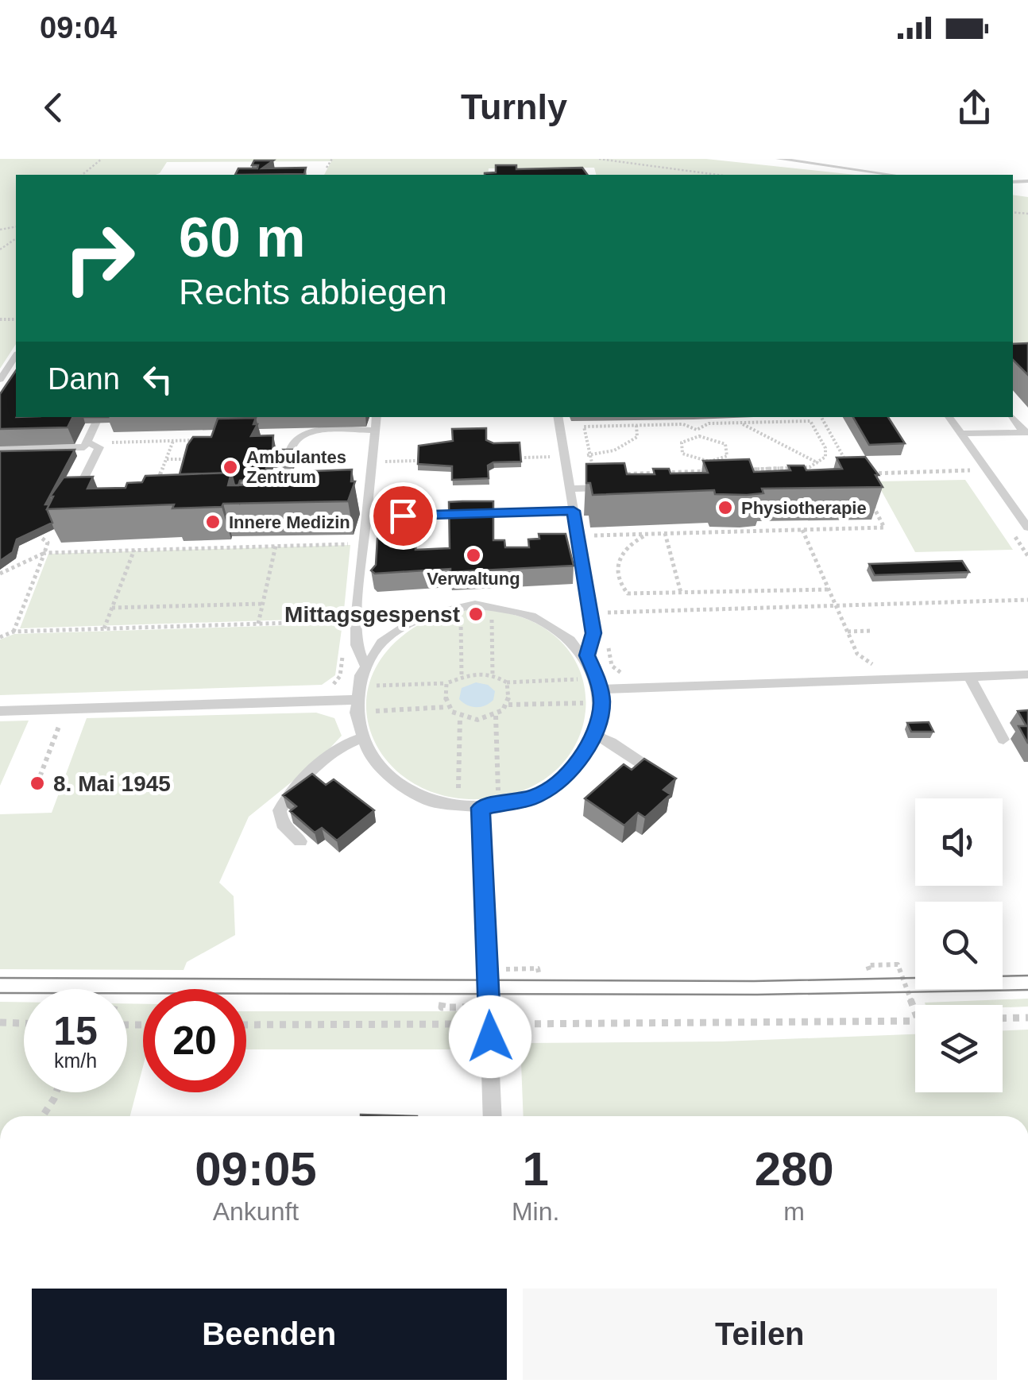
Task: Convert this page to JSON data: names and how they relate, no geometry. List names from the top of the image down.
{
  "places": [
    "Ambulantes Zentrum",
    "Physiotherapie",
    "Innere Medizin",
    "Verwaltung",
    "Mittagsgespenst",
    "8. Mai 1945"
  ],
  "page": {
    "status": "09:04",
    "header": "Turnly",
    "turn": ["60 m", "Rechts abbiegen"],
    "then": "Dann",
    "speed": "15 km/h",
    "limit": "20",
    "eta": [
      "09:05",
      "Ankunft",
      "1",
      "Min.",
      "280",
      "m"
    ],
    "buttons": ["Beenden", "Teilen"]
  }
}
